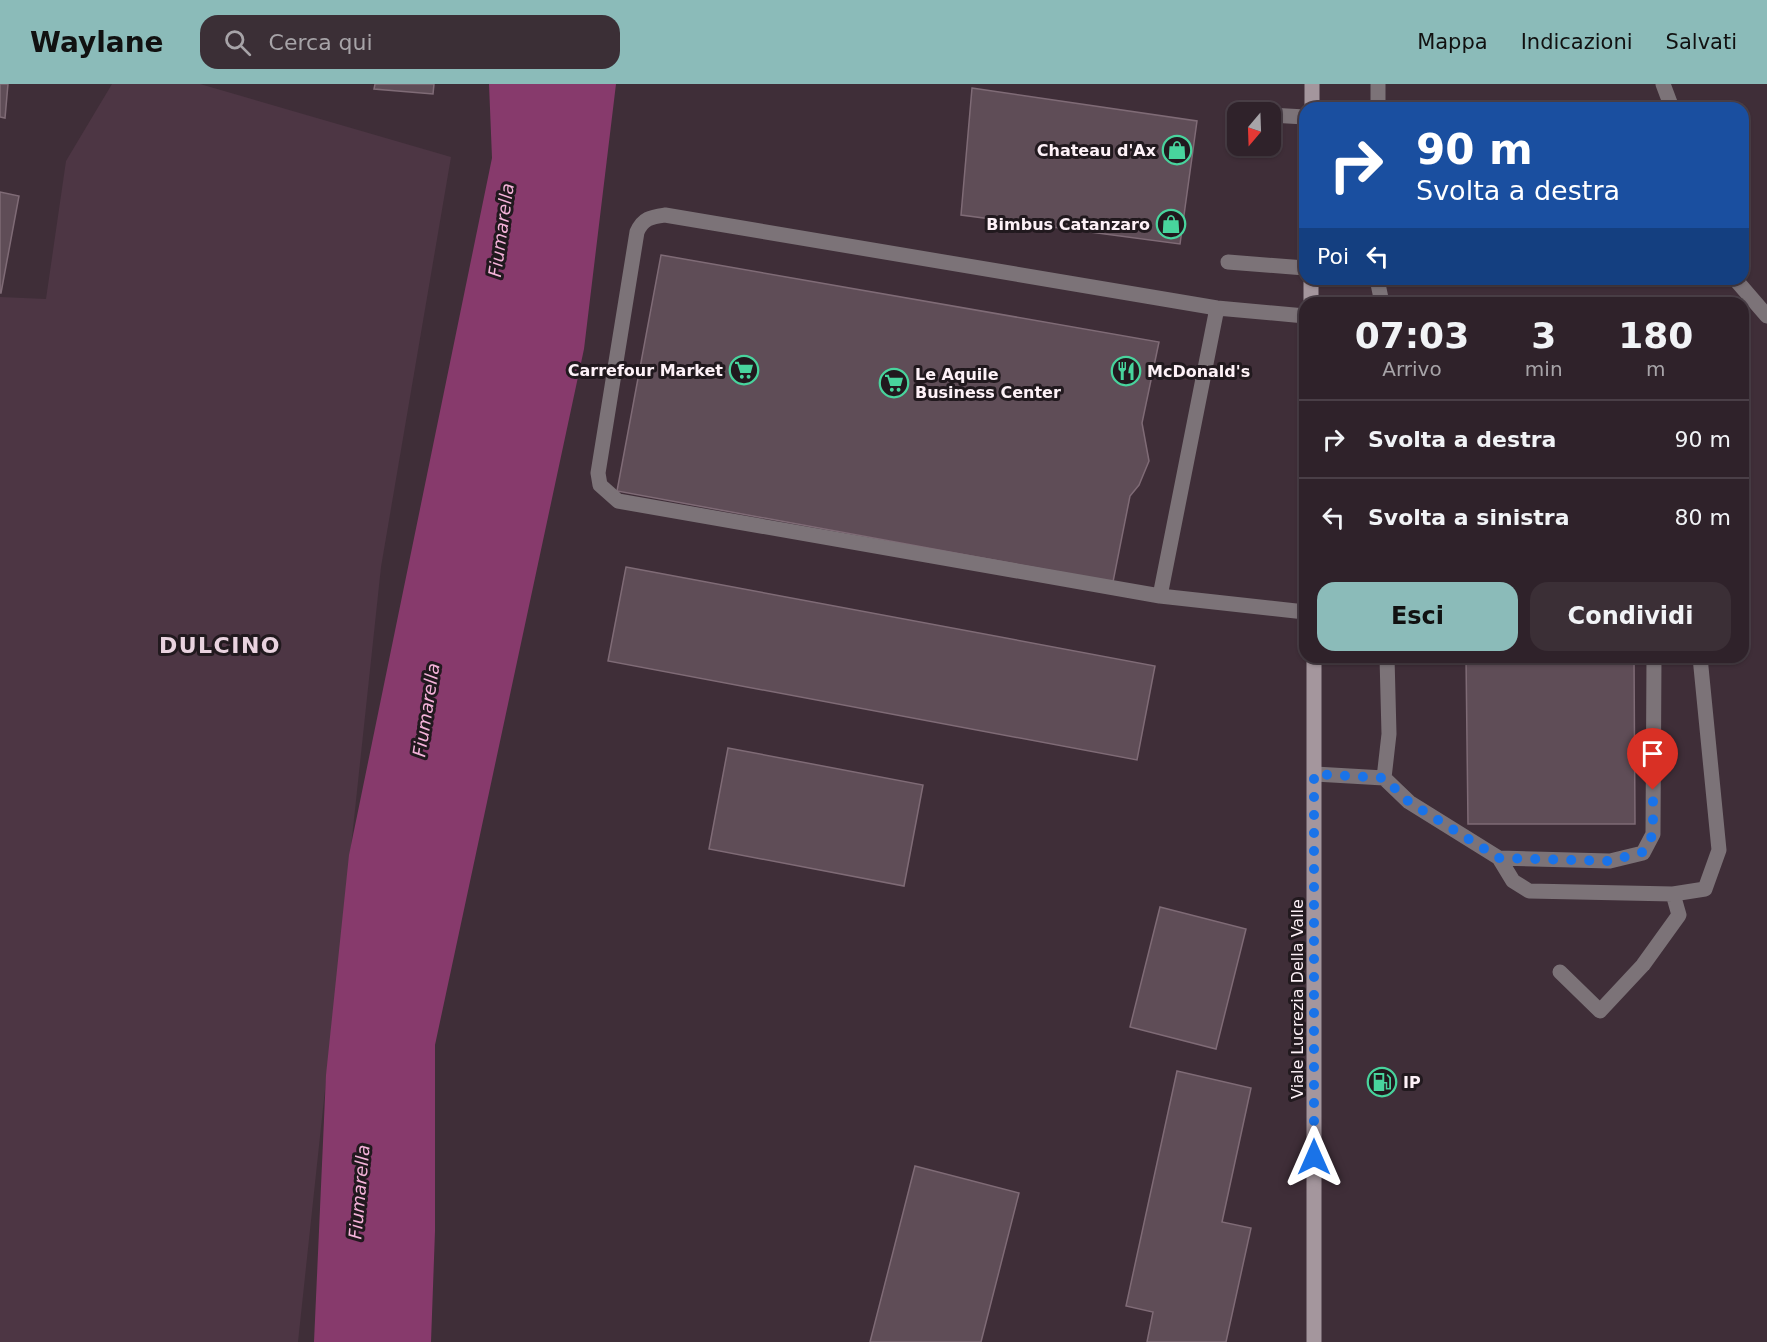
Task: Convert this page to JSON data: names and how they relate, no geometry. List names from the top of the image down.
{
  "streets": {
    "main road": ["Viale Lucrezia Della Valle"]
  },
  "districts": ["DULCINO"],
  "water": ["Fiumarella"],
  "places": {
    "shop": ["Chateau d'Ax", "Bimbus Catanzaro"],
    "supermarket": ["Carrefour Market", "Le Aquile Business Center"],
    "restaurant": ["McDonald's"],
    "fuel station": ["IP"]
  },
  "north": "bottom",
  "page": {
    "header": "Waylane",
    "search": "Cerca qui",
    "nav": ["Mappa", "Indicazioni", "Salvati"],
    "turn": ["90 m", "Svolta a destra"],
    "then": "Poi",
    "eta": [
      "07:03",
      "Arrivo",
      "3",
      "min",
      "180",
      "m"
    ],
    "list": [
      {
        "name": "Svolta a destra",
        "value": "90 m"
      },
      {
        "name": "Svolta a sinistra",
        "value": "80 m"
      }
    ],
    "buttons": ["Esci", "Condividi"]
  }
}
